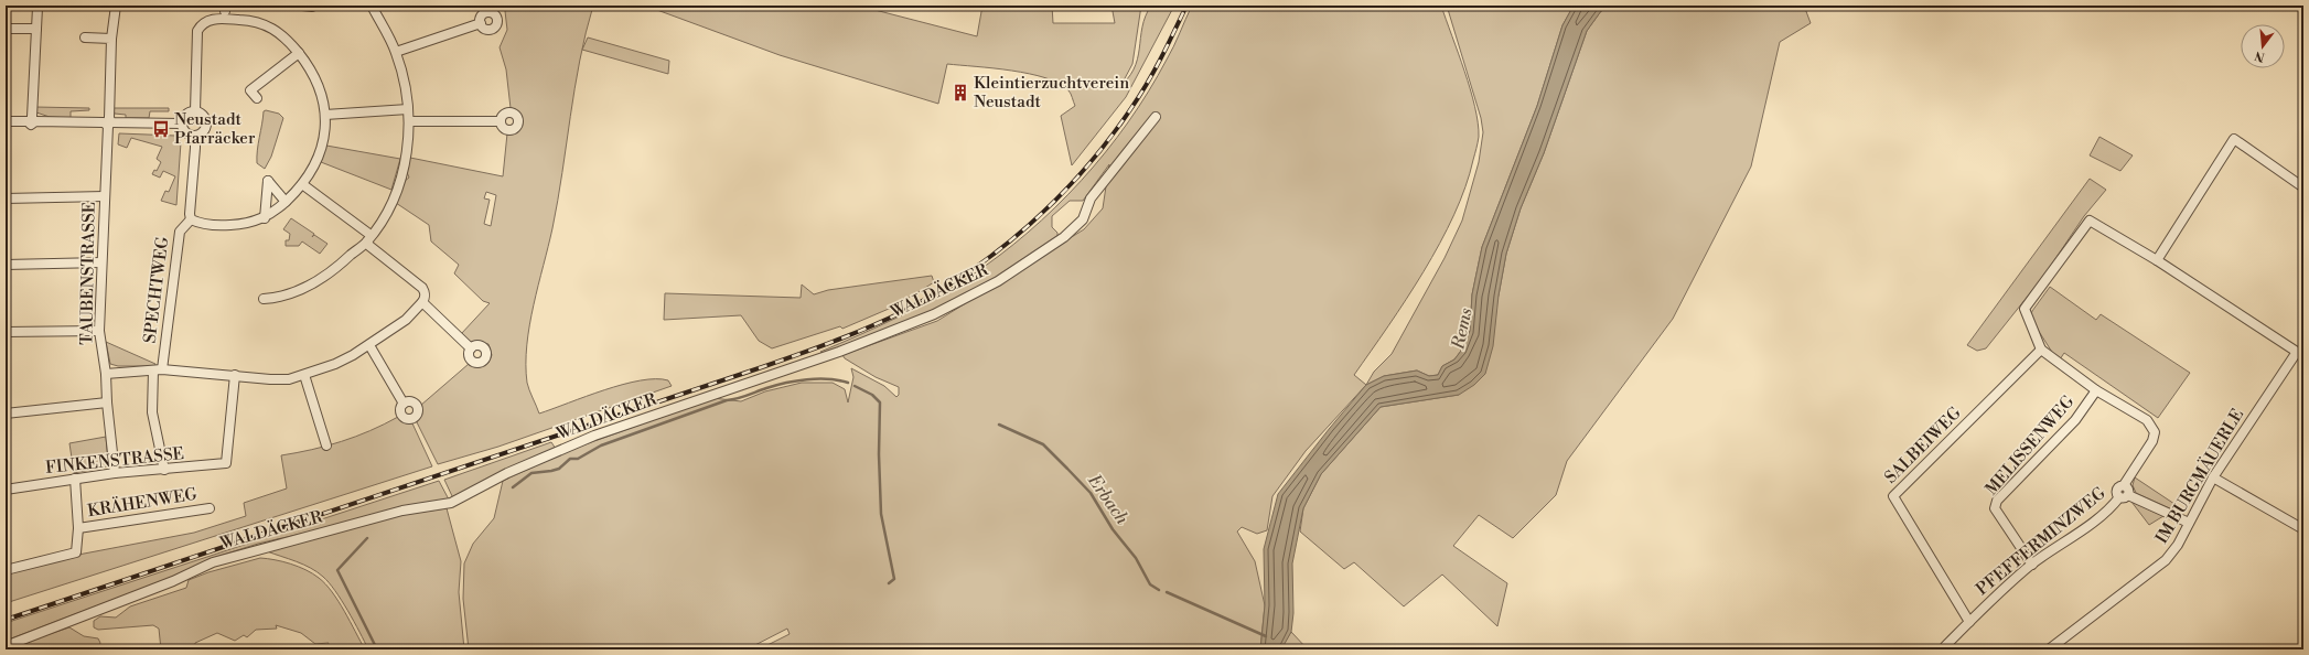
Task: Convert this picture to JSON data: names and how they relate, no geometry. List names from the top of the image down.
{
  "streets": {
    "street": [
      "TAUBENSTRASSE",
      "SPECHTWEG",
      "WALDÄCKER",
      "SALBEIWEG",
      "MELISSENWEG",
      "FINKENSTRASSE",
      "IM BURGMÄUERLE",
      "KRÄHENWEG",
      "PFEFFERMINZWEG"
    ]
  },
  "crossings": [
    ["TAUBENSTRASSE", "FINKENSTRASSE"],
    ["SPECHTWEG", "FINKENSTRASSE"],
    ["SALBEIWEG", "PFEFFERMINZWEG"],
    ["MELISSENWEG", "PFEFFERMINZWEG"],
    ["IM BURGMÄUERLE", "PFEFFERMINZWEG"]
  ],
  "water": ["Rems", "Erbach"],
  "places": {
    "building": ["Kleintierzuchtverein Neustadt"],
    "bus stop": ["Neustadt Pfarräcker"]
  },
  "north": "bottom"
}
